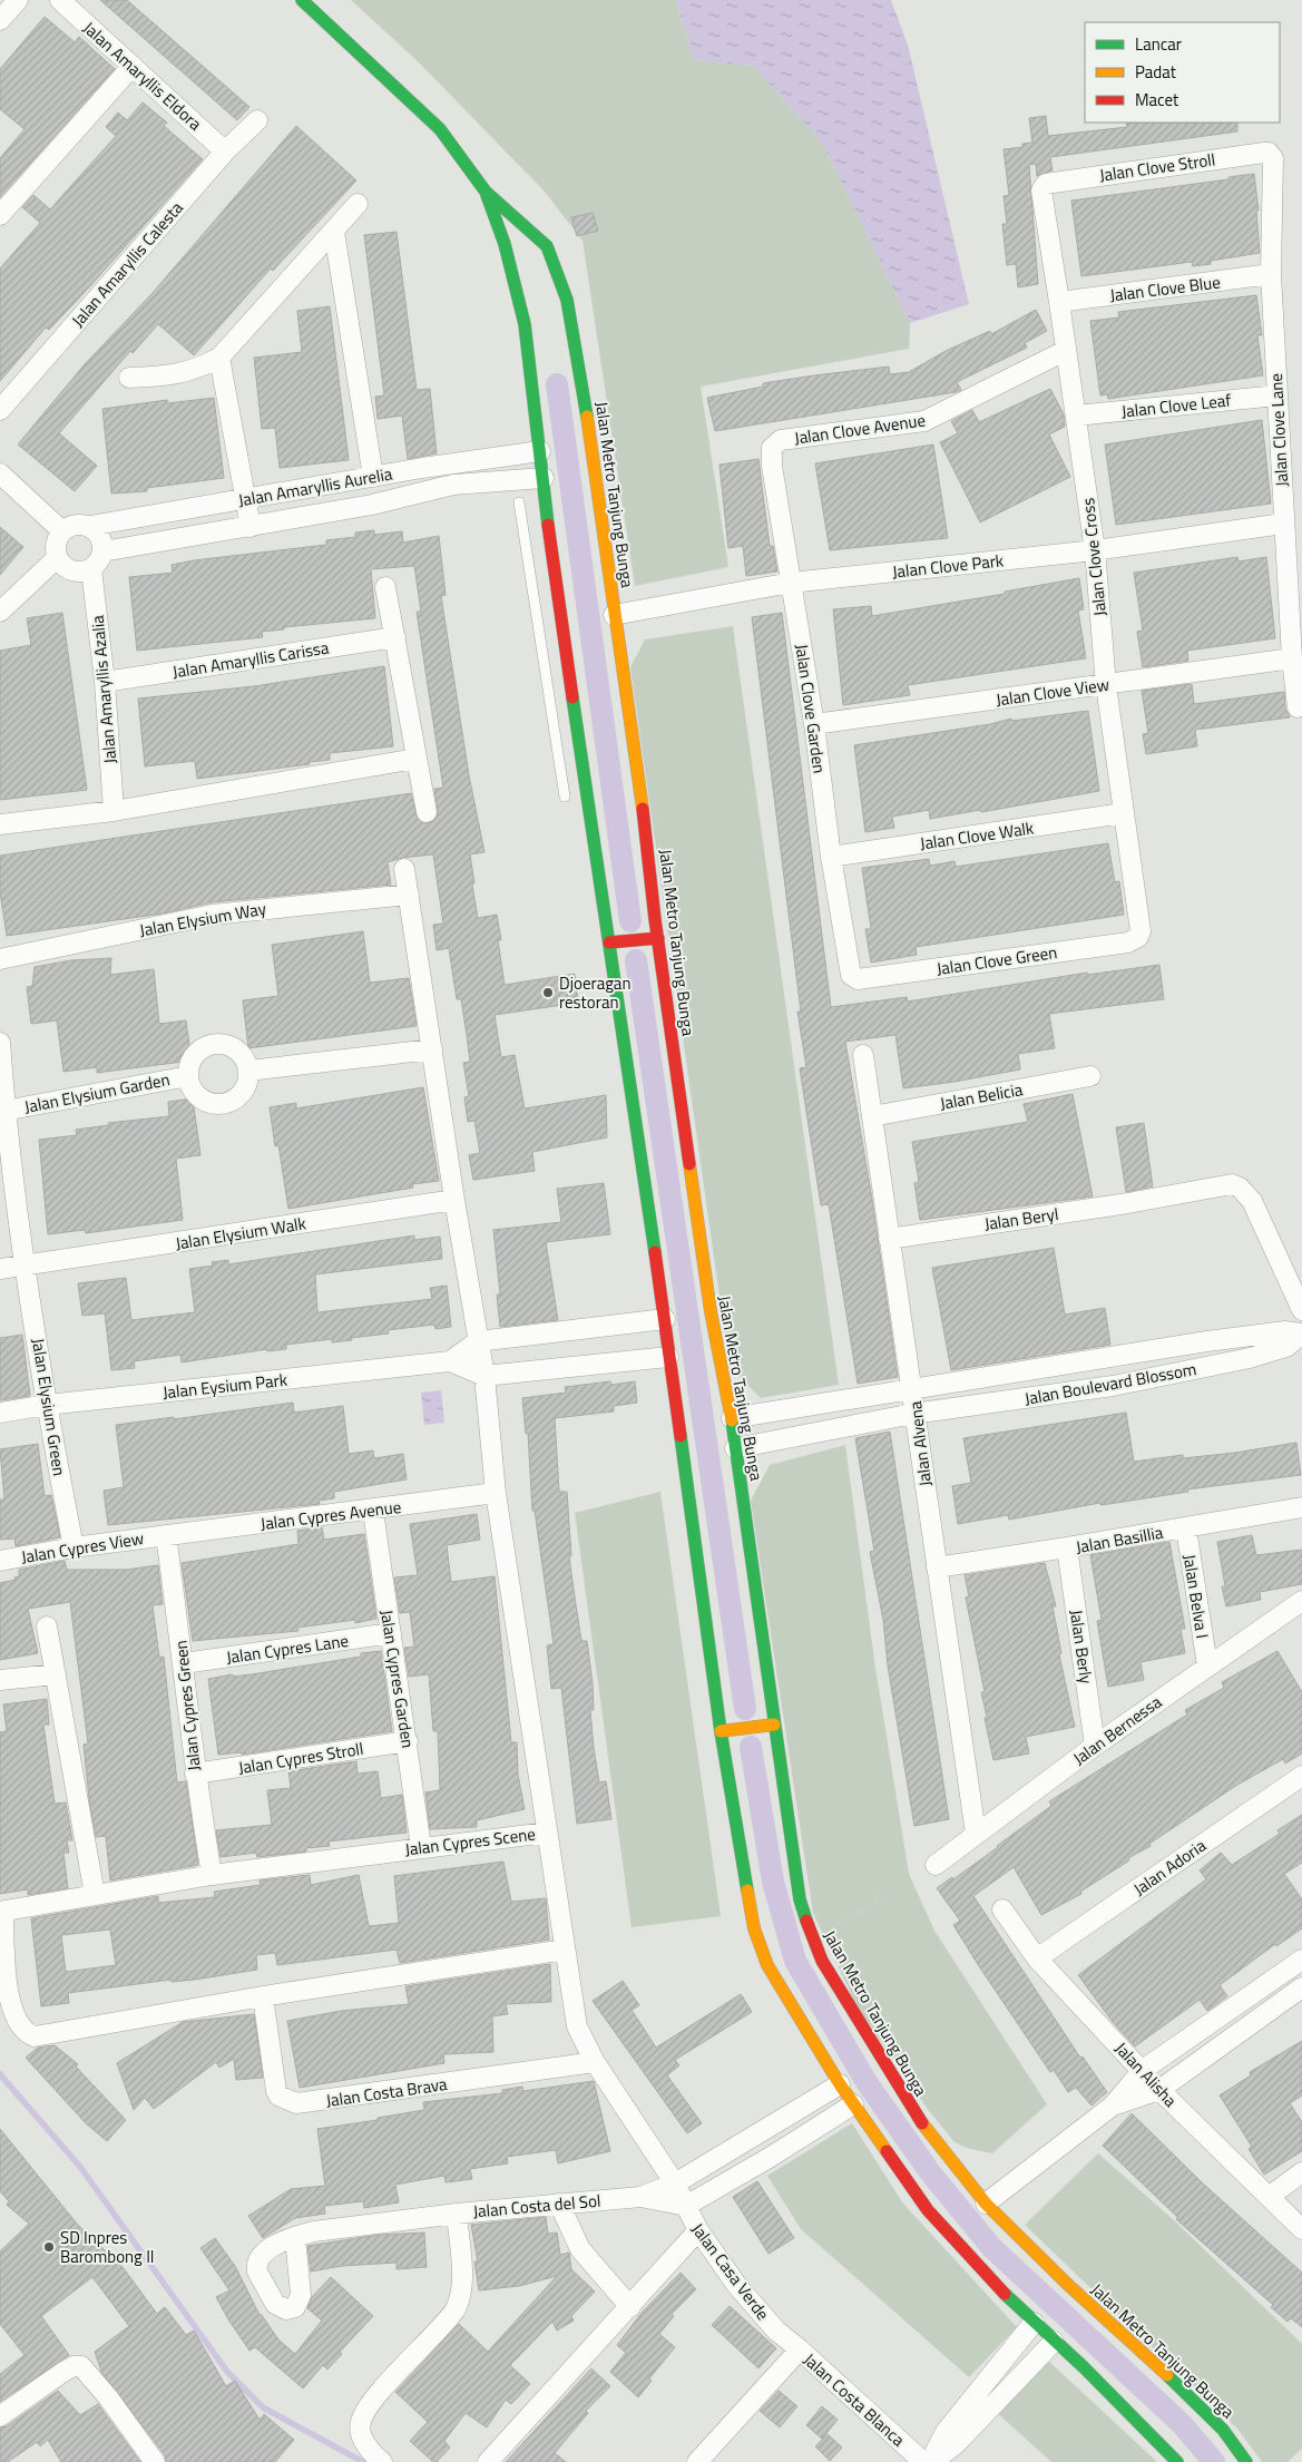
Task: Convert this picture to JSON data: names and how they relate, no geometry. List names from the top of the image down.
{
  "streets": {
    "main road": ["Jalan Metro Tanjung Bunga"],
    "street": [
      "Jalan Amaryllis Eldora",
      "Jalan Clove Stroll",
      "Jalan Amaryllis Calesta",
      "Jalan Clove Blue",
      "Jalan Clove Leaf",
      "Jalan Clove Avenue",
      "Jalan Clove Lane",
      "Jalan Amaryllis Aurelia",
      "Jalan Clove Cross",
      "Jalan Clove Park",
      "Jalan Amaryllis Carissa",
      "Jalan Amaryllis Azalia",
      "Jalan Clove View",
      "Jalan Clove Garden",
      "Jalan Clove Walk",
      "Jalan Elysium Way",
      "Jalan Clove Green",
      "Jalan Elysium Garden",
      "Jalan Belicia",
      "Jalan Beryl",
      "Jalan Elysium Walk",
      "Jalan Boulevard Blossom",
      "Jalan Eysium Park",
      "Jalan Elysium Green",
      "Jalan Alvena",
      "Jalan Cypres Avenue",
      "Jalan Basillia",
      "Jalan Cypres View",
      "Jalan Belva I",
      "Jalan Berly",
      "Jalan Cypres Lane",
      "Jalan Cypres Garden",
      "Jalan Cypres Green",
      "Jalan Bernessa",
      "Jalan Cypres Stroll",
      "Jalan Cypres Scene",
      "Jalan Adoria",
      "Jalan Alisha",
      "Jalan Costa Brava",
      "Jalan Costa del Sol",
      "Jalan Casa Verde",
      "Jalan Costa Blanca"
    ]
  },
  "crossings": [
    ["Jalan Amaryllis Eldora", "Jalan Amaryllis Calesta"],
    ["Jalan Clove Stroll", "Jalan Clove Lane"],
    ["Jalan Clove Stroll", "Jalan Clove Cross"],
    ["Jalan Clove Blue", "Jalan Clove Lane"],
    ["Jalan Clove Blue", "Jalan Clove Cross"],
    ["Jalan Clove Leaf", "Jalan Clove Lane"],
    ["Jalan Clove Leaf", "Jalan Clove Cross"],
    ["Jalan Clove Avenue", "Jalan Clove Cross"],
    ["Jalan Clove Avenue", "Jalan Clove Garden"],
    ["Jalan Clove Lane", "Jalan Clove Park"],
    ["Jalan Clove Lane", "Jalan Clove View"],
    ["Jalan Amaryllis Aurelia", "Jalan Metro Tanjung Bunga"],
    ["Jalan Amaryllis Aurelia", "Jalan Amaryllis Azalia"],
    ["Jalan Metro Tanjung Bunga", "Jalan Clove Park"],
    ["Jalan Metro Tanjung Bunga", "Jalan Boulevard Blossom"],
    ["Jalan Metro Tanjung Bunga", "Jalan Costa del Sol"],
    ["Jalan Clove Cross", "Jalan Clove Park"],
    ["Jalan Clove Cross", "Jalan Clove View"],
    ["Jalan Clove Cross", "Jalan Clove Walk"],
    ["Jalan Clove Cross", "Jalan Clove Green"],
    ["Jalan Clove Park", "Jalan Clove Garden"],
    ["Jalan Amaryllis Carissa", "Jalan Amaryllis Azalia"],
    ["Jalan Clove View", "Jalan Clove Garden"],
    ["Jalan Clove Garden", "Jalan Clove Walk"],
    ["Jalan Clove Garden", "Jalan Clove Green"],
    ["Jalan Elysium Way", "Jalan Cypres Scene"],
    ["Jalan Elysium Garden", "Jalan Elysium Green"],
    ["Jalan Belicia", "Jalan Alvena"],
    ["Jalan Beryl", "Jalan Alvena"],
    ["Jalan Elysium Walk", "Jalan Elysium Green"],
    ["Jalan Elysium Walk", "Jalan Cypres Scene"],
    ["Jalan Boulevard Blossom", "Jalan Alvena"],
    ["Jalan Eysium Park", "Jalan Elysium Green"],
    ["Jalan Elysium Green", "Jalan Cypres View"],
    ["Jalan Alvena", "Jalan Basillia"],
    ["Jalan Alvena", "Jalan Bernessa"],
    ["Jalan Cypres Avenue", "Jalan Cypres View"],
    ["Jalan Cypres Avenue", "Jalan Cypres Garden"],
    ["Jalan Cypres Avenue", "Jalan Cypres Green"],
    ["Jalan Cypres Avenue", "Jalan Cypres Scene"],
    ["Jalan Basillia", "Jalan Belva I"],
    ["Jalan Basillia", "Jalan Berly"],
    ["Jalan Cypres View", "Jalan Cypres Green"],
    ["Jalan Belva I", "Jalan Bernessa"],
    ["Jalan Berly", "Jalan Bernessa"],
    ["Jalan Cypres Lane", "Jalan Cypres Garden"],
    ["Jalan Cypres Lane", "Jalan Cypres Green"],
    ["Jalan Cypres Garden", "Jalan Cypres Stroll"],
    ["Jalan Cypres Garden", "Jalan Cypres Scene"],
    ["Jalan Cypres Green", "Jalan Cypres Stroll"],
    ["Jalan Cypres Green", "Jalan Cypres Scene"],
    ["Jalan Adoria", "Jalan Alisha"],
    ["Jalan Costa del Sol", "Jalan Casa Verde"],
    ["Jalan Casa Verde", "Jalan Costa Blanca"]
  ],
  "places": ["Djoeragan restoran", "SD Inpres Barombong II"],
  "legend": ["Lancar", "Padat", "Macet"]
}
